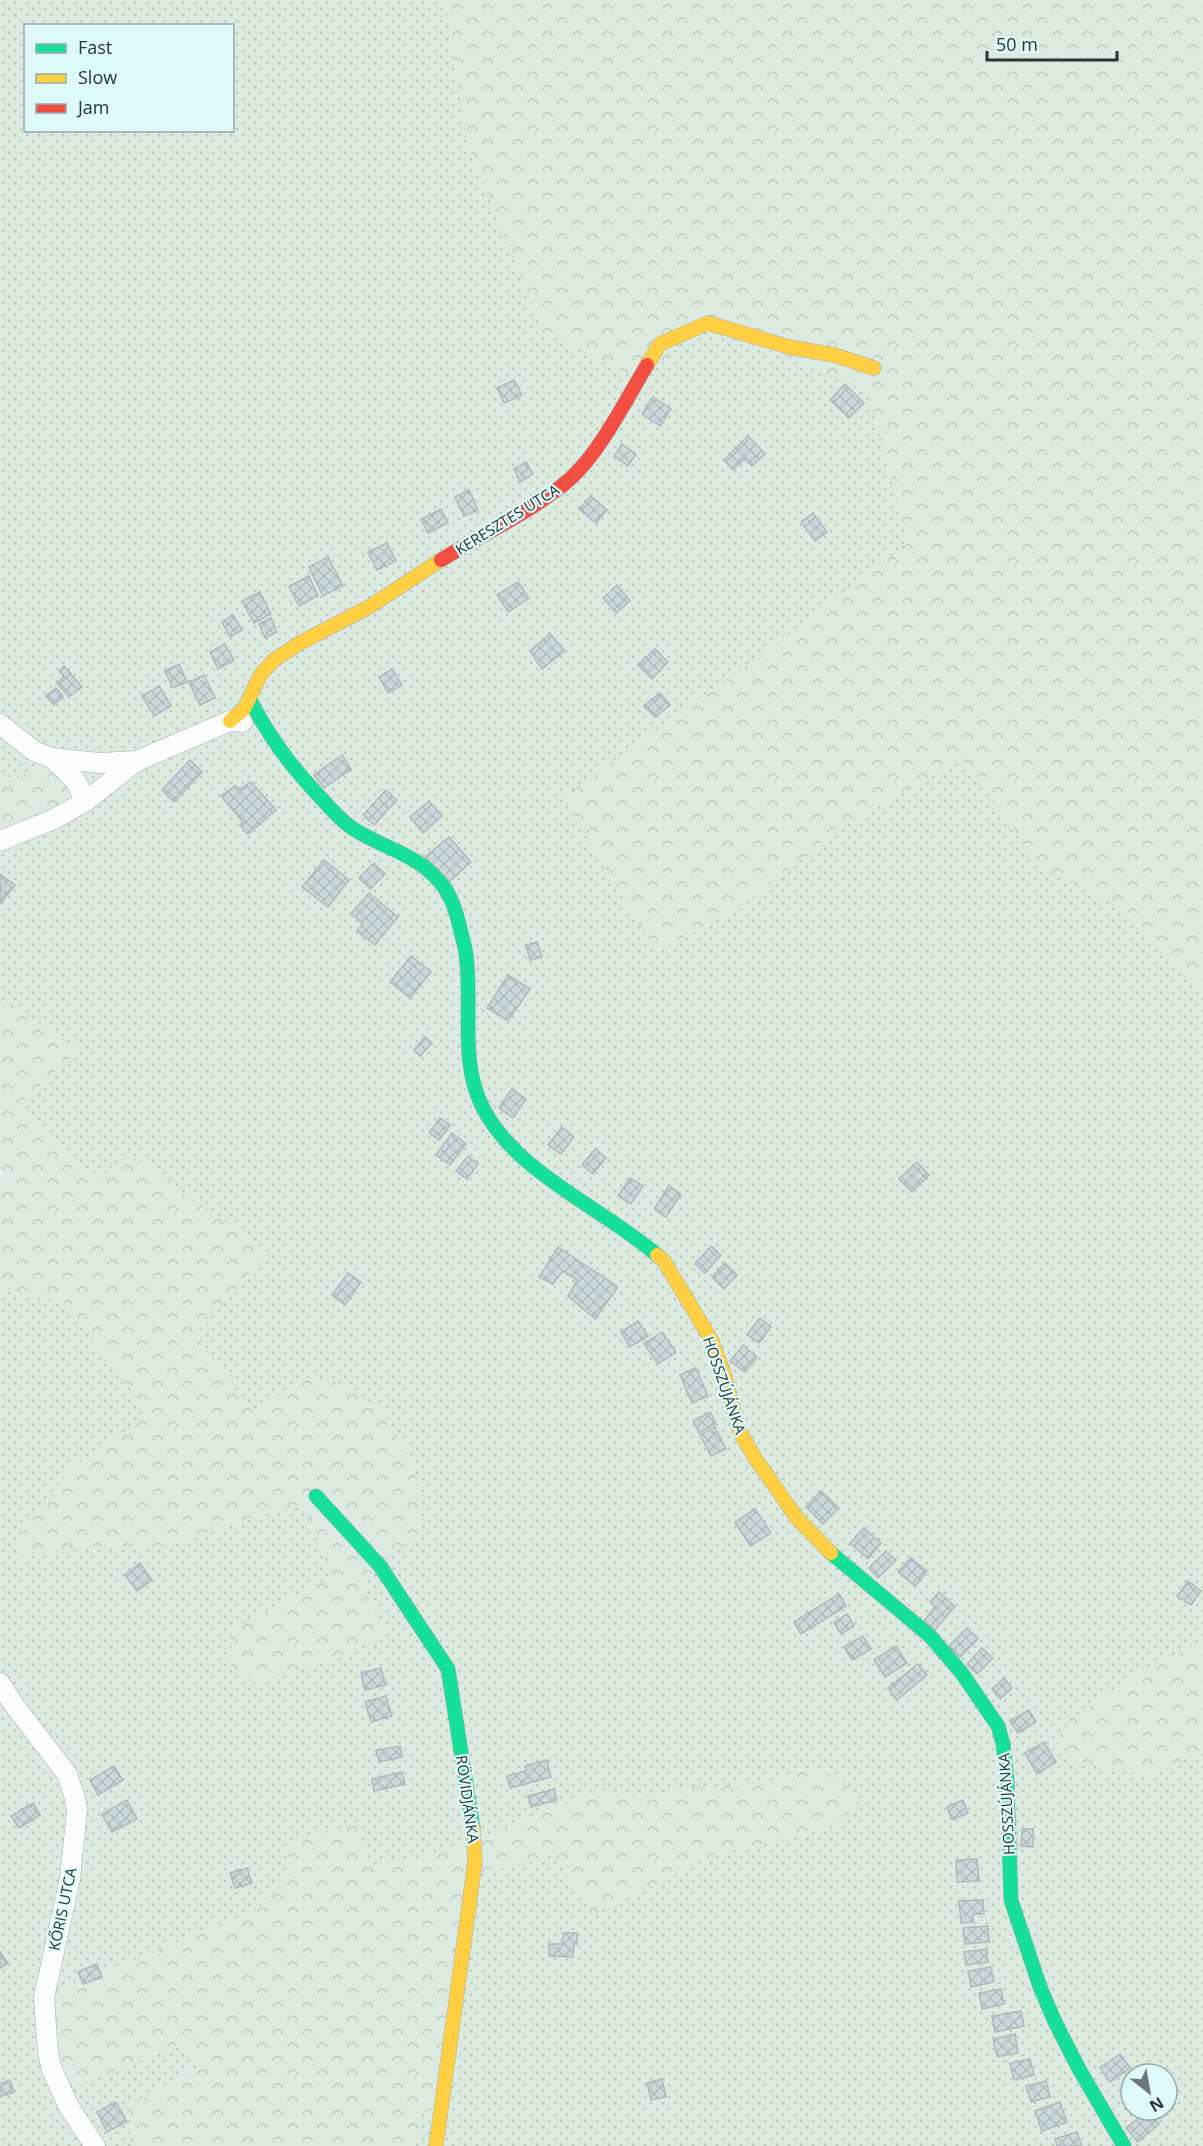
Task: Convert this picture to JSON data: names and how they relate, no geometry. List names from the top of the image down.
{
  "streets": {
    "street": [
      "KERESZTES UTCA",
      "HOSSZÚJÁNKA",
      "RÖVIDJÁNKA",
      "KŐRIS UTCA"
    ]
  },
  "crossings": [
    ["KERESZTES UTCA", "HOSSZÚJÁNKA"]
  ],
  "legend": ["Fast", "Slow", "Jam"],
  "scale_bar": "50 m",
  "north": "bottom right"
}
